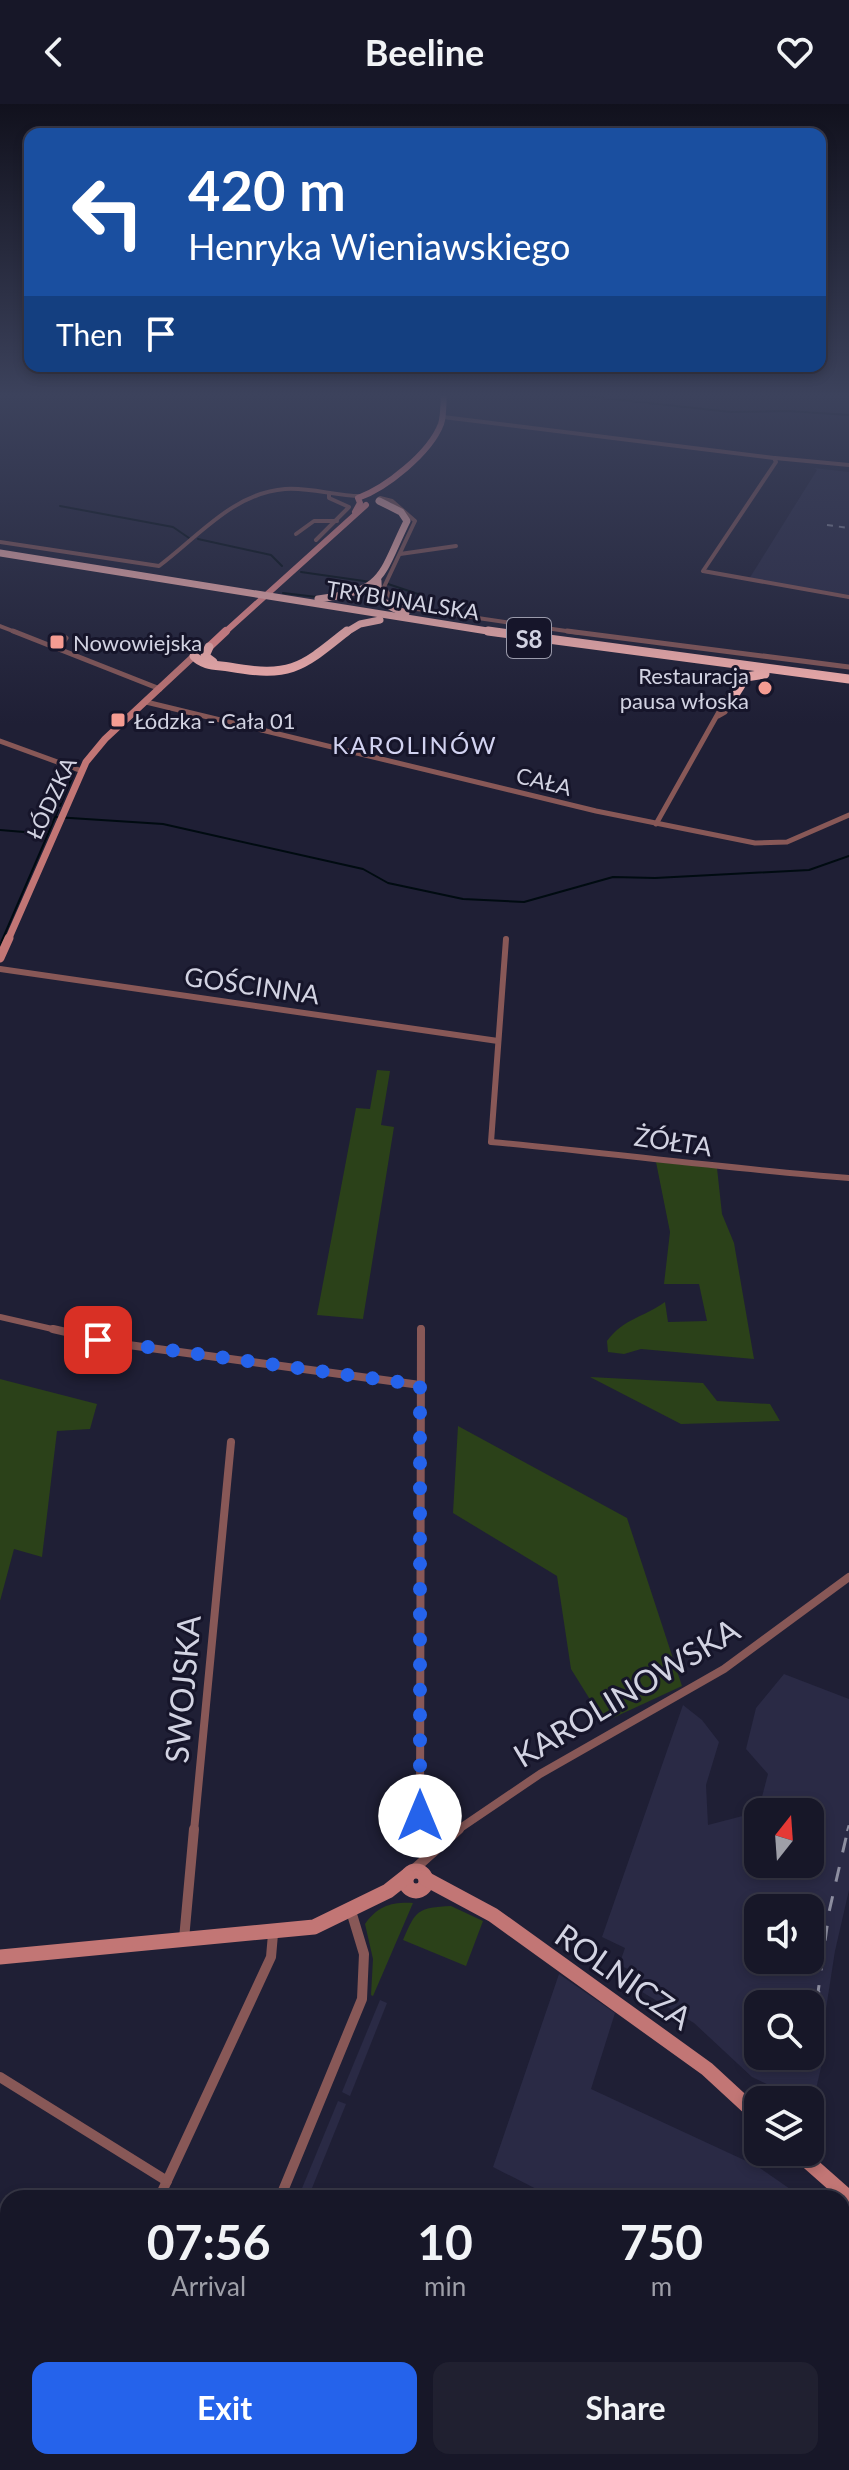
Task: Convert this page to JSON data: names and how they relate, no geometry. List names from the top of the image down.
{
  "streets": {
    "highway": ["TRYBUNALSKA", "S8"],
    "main road": ["ŁÓDZKA", "ROLNICZA"],
    "street": [
      "CAŁA",
      "GOŚCINNA",
      "ŻÓŁTA",
      "SWOJSKA",
      "KAROLINOWSKA"
    ]
  },
  "crossings": [
    ["TRYBUNALSKA", "ŁÓDZKA"],
    ["CAŁA", "ŁÓDZKA"],
    ["GOŚCINNA", "ŻÓŁTA"]
  ],
  "districts": ["KAROLINÓW"],
  "places": {
    "transit": ["Nowowiejska", "Łódzka - Cała 01"],
    "other": ["Restauracja pausa włoska"]
  },
  "north": "top",
  "page": {
    "header": "Beeline",
    "turn": ["420 m", "Henryka Wieniawskiego"],
    "then": "Then",
    "eta": [
      "07:56",
      "Arrival",
      "10",
      "min",
      "750",
      "m"
    ],
    "buttons": ["Exit", "Share"]
  }
}
